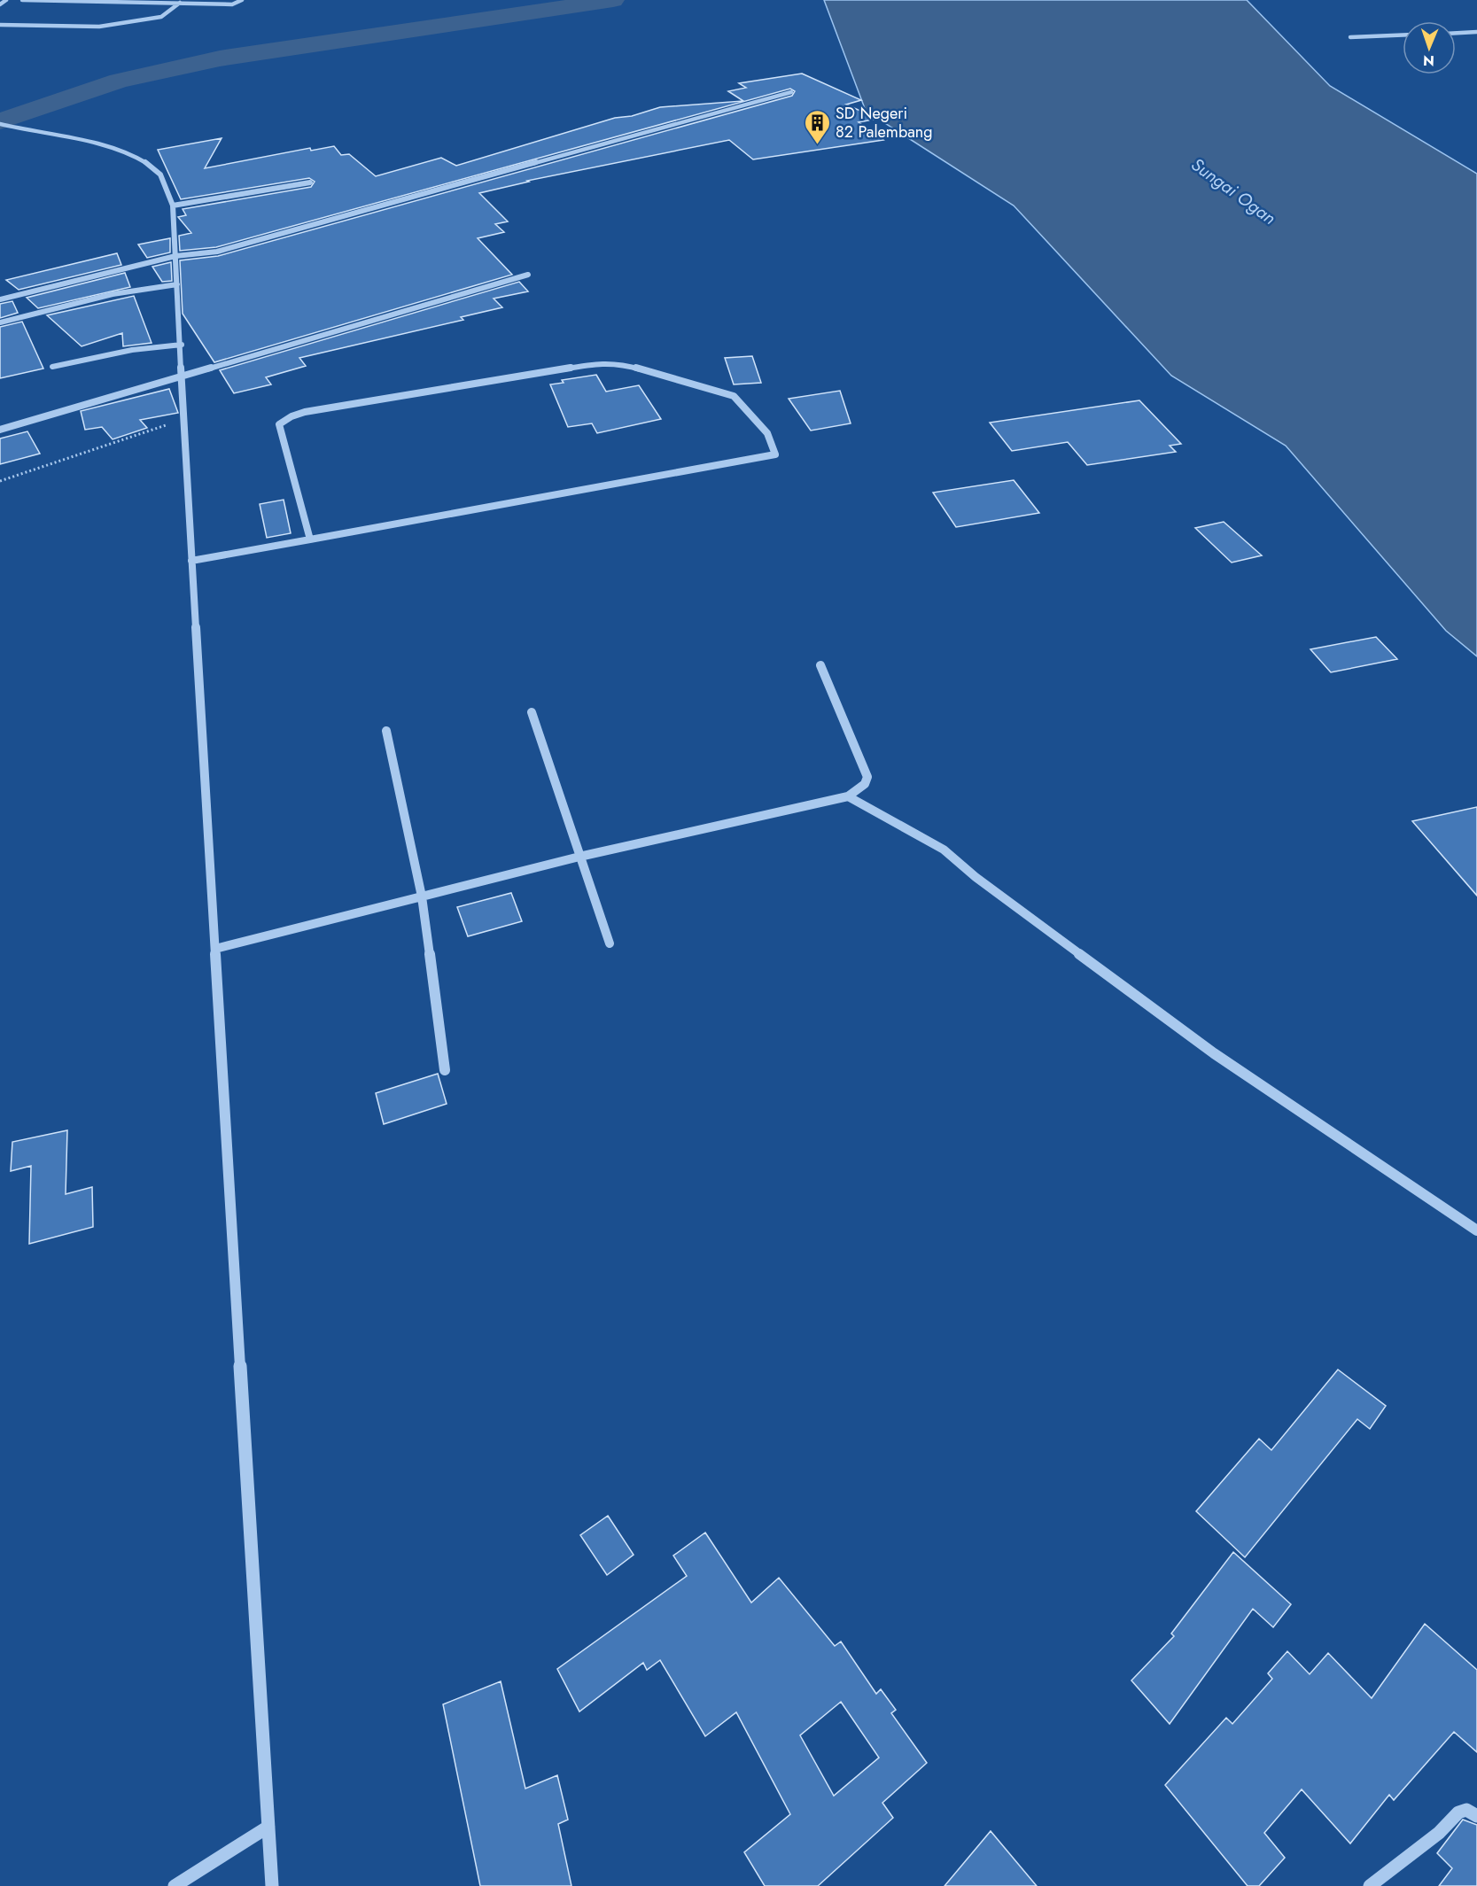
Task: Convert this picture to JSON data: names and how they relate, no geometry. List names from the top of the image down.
{
  "water": ["Sungai Ogan"],
  "places": {
    "building": ["SD Negeri 82 Palembang"]
  },
  "north": "bottom"
}
